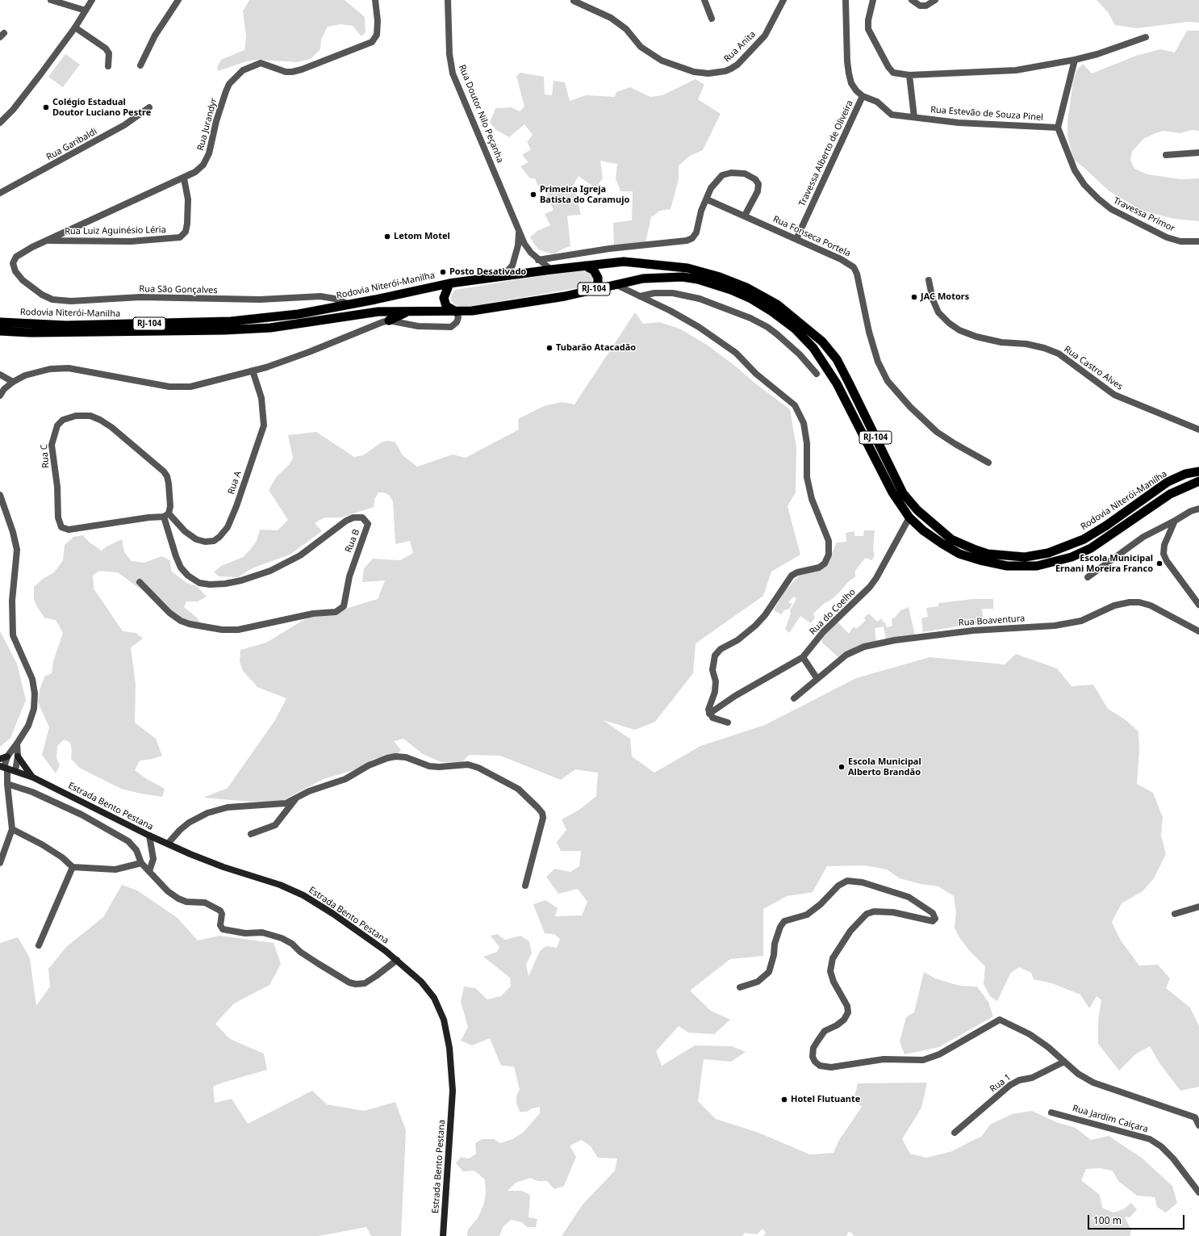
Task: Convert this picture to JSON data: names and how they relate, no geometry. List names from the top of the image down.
{
  "streets": {
    "highway": ["Rodovia Niterói-Manilha", "RJ-104"],
    "main road": ["Estrada Bento Pestana"],
    "street": [
      "Rua Anita",
      "Rua Doutor Nilo Peçanha",
      "Rua Estevão de Souza Pinel",
      "Rua Jurandyr",
      "Rua Garibaldi",
      "Travessa Alberto de Oliveira",
      "Travessa Primor",
      "Rua Luiz Aguinésio Léria",
      "Rua Fonseca Portela",
      "Rua São Gonçalves",
      "Rua Castro Alves",
      "Rua C",
      "Rua A",
      "Rua B",
      "Rua do Coelho",
      "Rua Boaventura",
      "Rua 1",
      "Rua Jardim Caiçara"
    ]
  },
  "crossings": [
    ["Rua Doutor Nilo Peçanha", "Rodovia Niterói-Manilha"],
    ["Rua Estevão de Souza Pinel", "Travessa Alberto de Oliveira"],
    ["Rua Estevão de Souza Pinel", "Travessa Primor"],
    ["Rua Jurandyr", "Rua Luiz Aguinésio Léria"],
    ["Rua Jurandyr", "Rua São Gonçalves"],
    ["Travessa Alberto de Oliveira", "Rua Fonseca Portela"],
    ["Rodovia Niterói-Manilha", "Rua São Gonçalves"],
    ["Rodovia Niterói-Manilha", "Rua do Coelho"],
    ["Rua C", "Rua A"],
    ["Rua C", "Rua B"],
    ["Rua A", "Rua B"]
  ],
  "places": [
    "Colégio Estadual Doutor Luciano Pestre",
    "Primeira Igreja Batista do Caramujo",
    "Letom Motel",
    "Posto Desativado",
    "JAC Motors",
    "Tubarão Atacadão",
    "Escola Municipal Ernani Moreira Franco",
    "Escola Municipal Alberto Brandão",
    "Hotel Flutuante"
  ],
  "scale_bar": "100 m"
}
